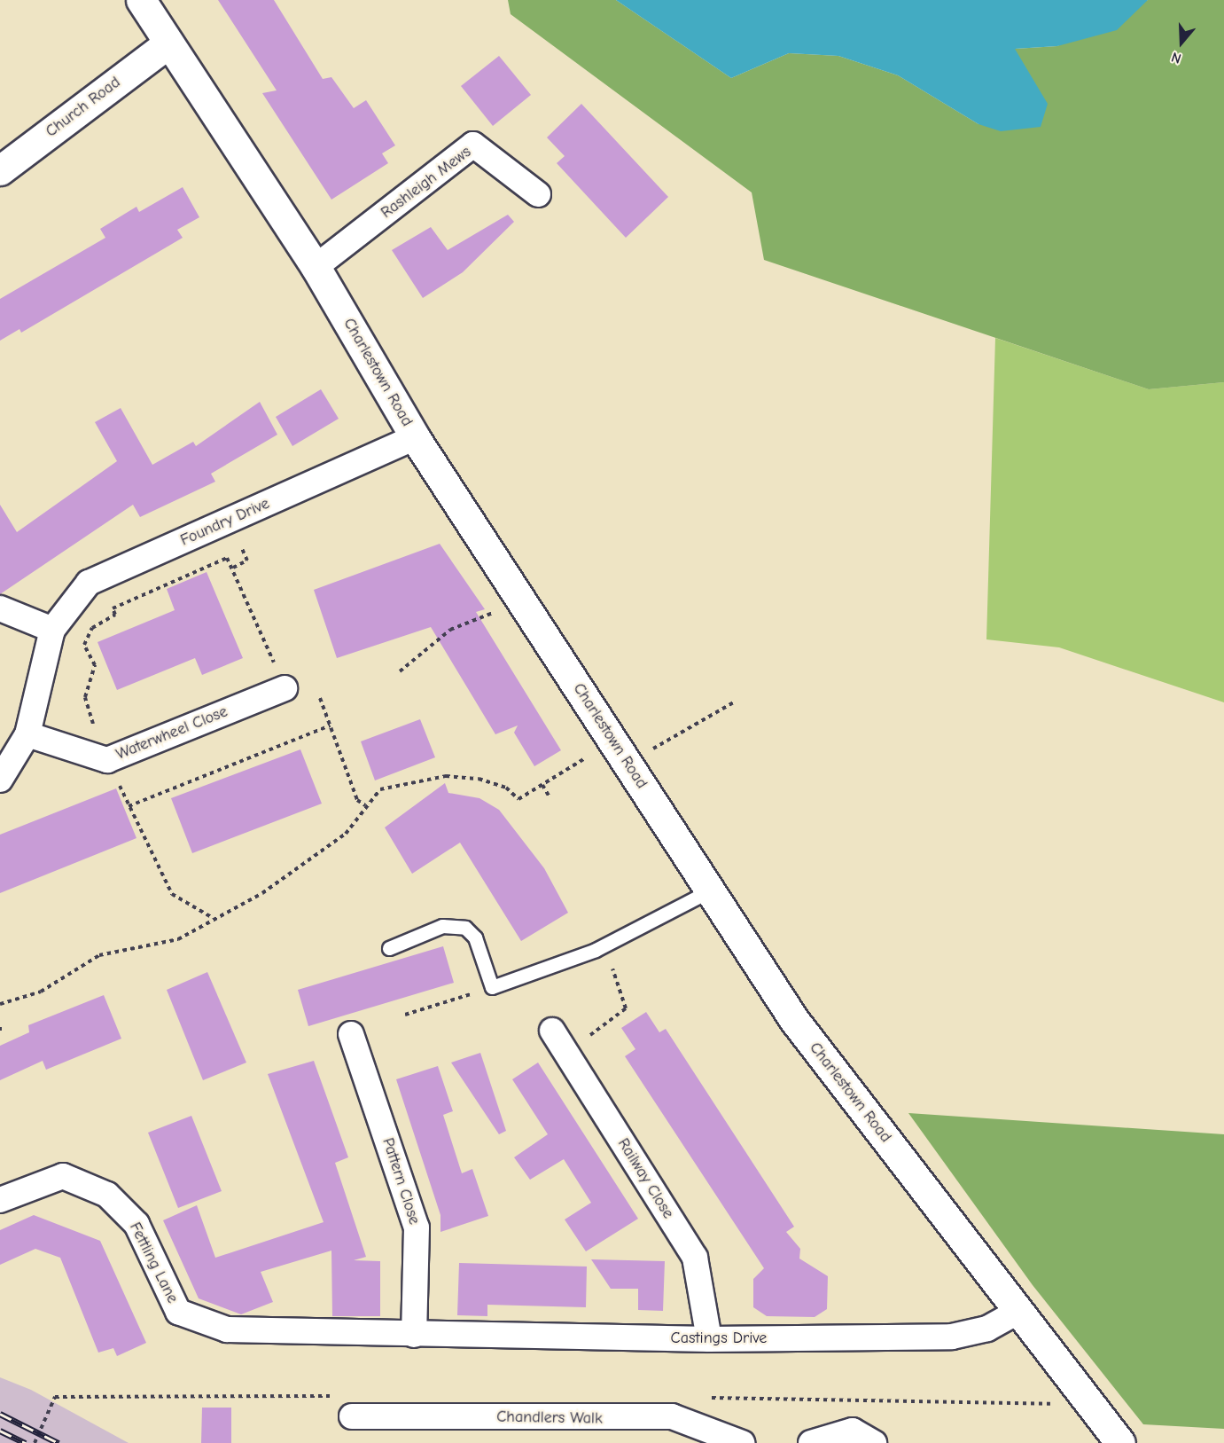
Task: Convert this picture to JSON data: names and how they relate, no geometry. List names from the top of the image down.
{
  "streets": {
    "street": [
      "Church Road",
      "Rashleigh Mews",
      "Charlestown Road",
      "Foundry Drive",
      "Waterwheel Close",
      "Railway Close",
      "Pattern Close",
      "Fettling Lane",
      "Castings Drive",
      "Chandlers Walk"
    ]
  },
  "crossings": [
    ["Church Road", "Charlestown Road"],
    ["Rashleigh Mews", "Charlestown Road"],
    ["Charlestown Road", "Foundry Drive"],
    ["Charlestown Road", "Castings Drive"],
    ["Foundry Drive", "Waterwheel Close"],
    ["Railway Close", "Castings Drive"],
    ["Pattern Close", "Fettling Lane"],
    ["Pattern Close", "Castings Drive"],
    ["Fettling Lane", "Castings Drive"]
  ],
  "north": "bottom"
}
